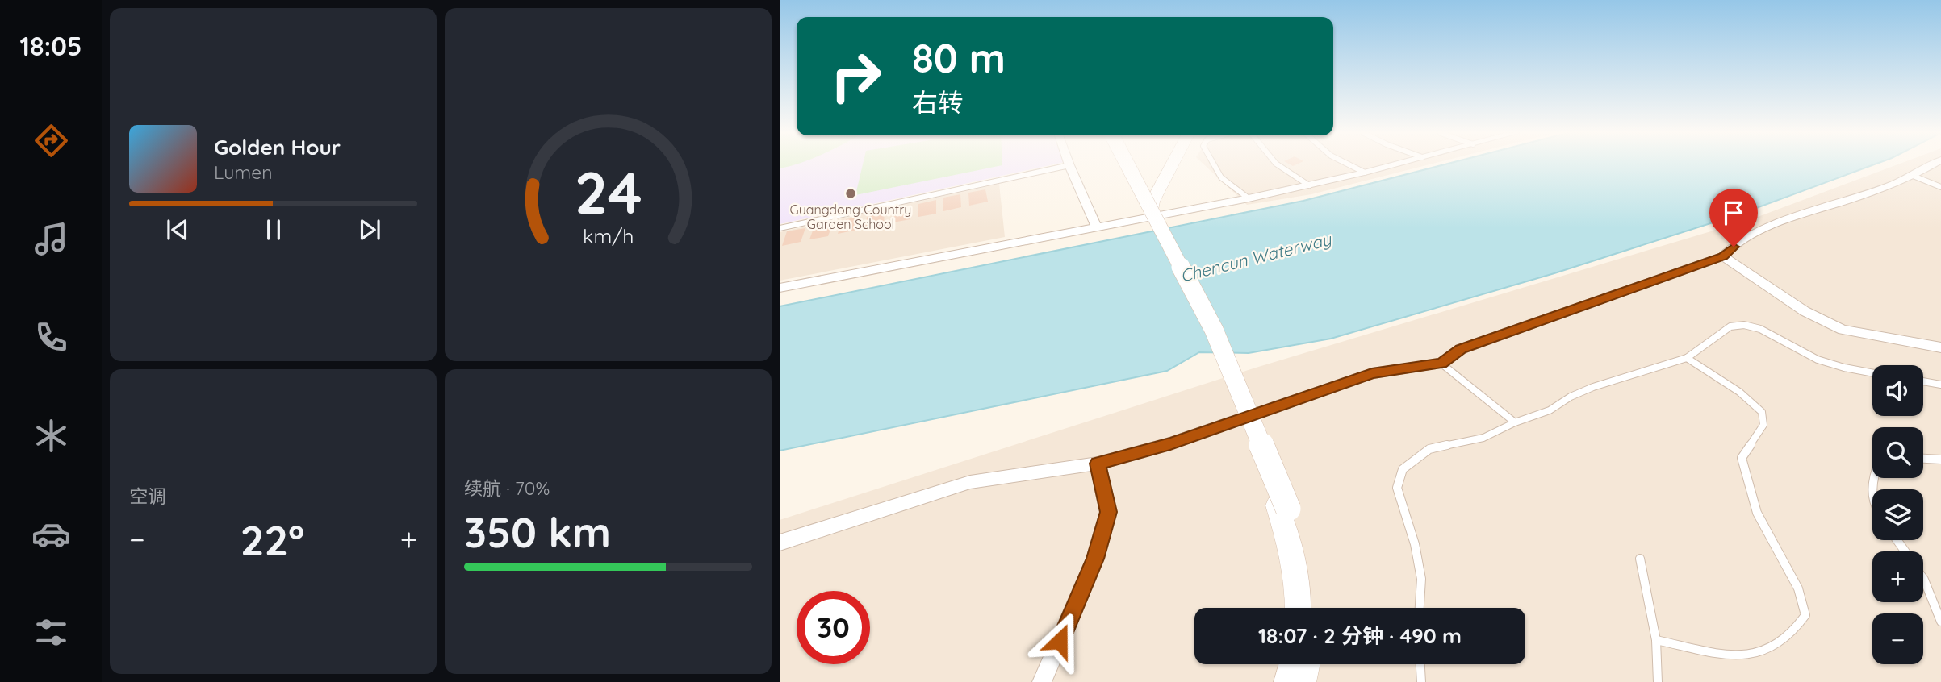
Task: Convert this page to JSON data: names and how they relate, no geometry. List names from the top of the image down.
{
  "water": ["Chencun Waterway"],
  "places": ["Guangdong Country Garden School"],
  "page": {
    "tabs": "18:05",
    "turn": ["80 m", "右转"],
    "song": ["Golden Hour", "Lumen"],
    "map_buttons": ["+", "−"],
    "tile": [
      "空调",
      ["续航 · 70%", "350 km"]
    ],
    "heat": ["−", "22°", "+"],
    "limit": "30",
    "trip": "18:07 · 2 分钟 · 490 m",
    "gauge": ["24", "km/h"]
  }
}
